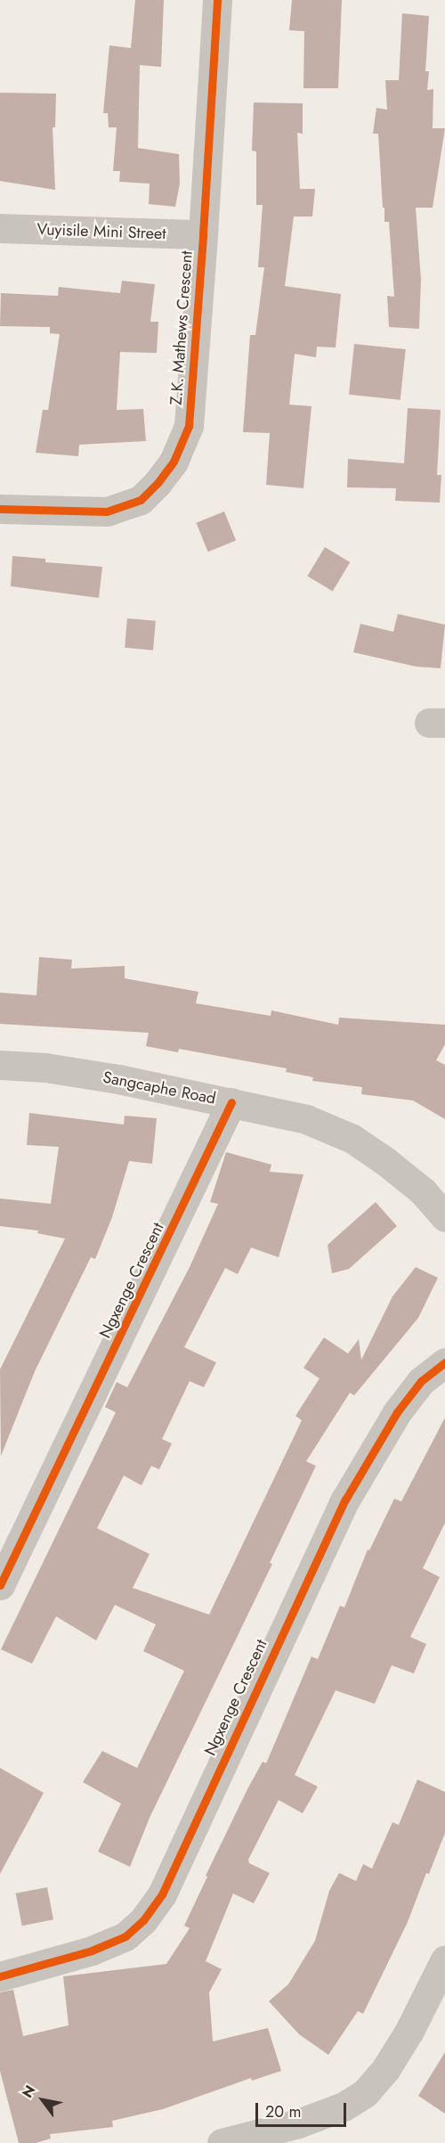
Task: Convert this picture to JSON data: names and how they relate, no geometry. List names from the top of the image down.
{
  "streets": {
    "street": [
      "Vuyisile Mini Street",
      "Z.K. Mathews Crescent",
      "Sangcaphe Road",
      "Ngxenge Crescent"
    ]
  },
  "crossings": [
    ["Vuyisile Mini Street", "Z.K. Mathews Crescent"],
    ["Sangcaphe Road", "Ngxenge Crescent"]
  ],
  "scale_bar": "20 m",
  "north": "top left"
}
